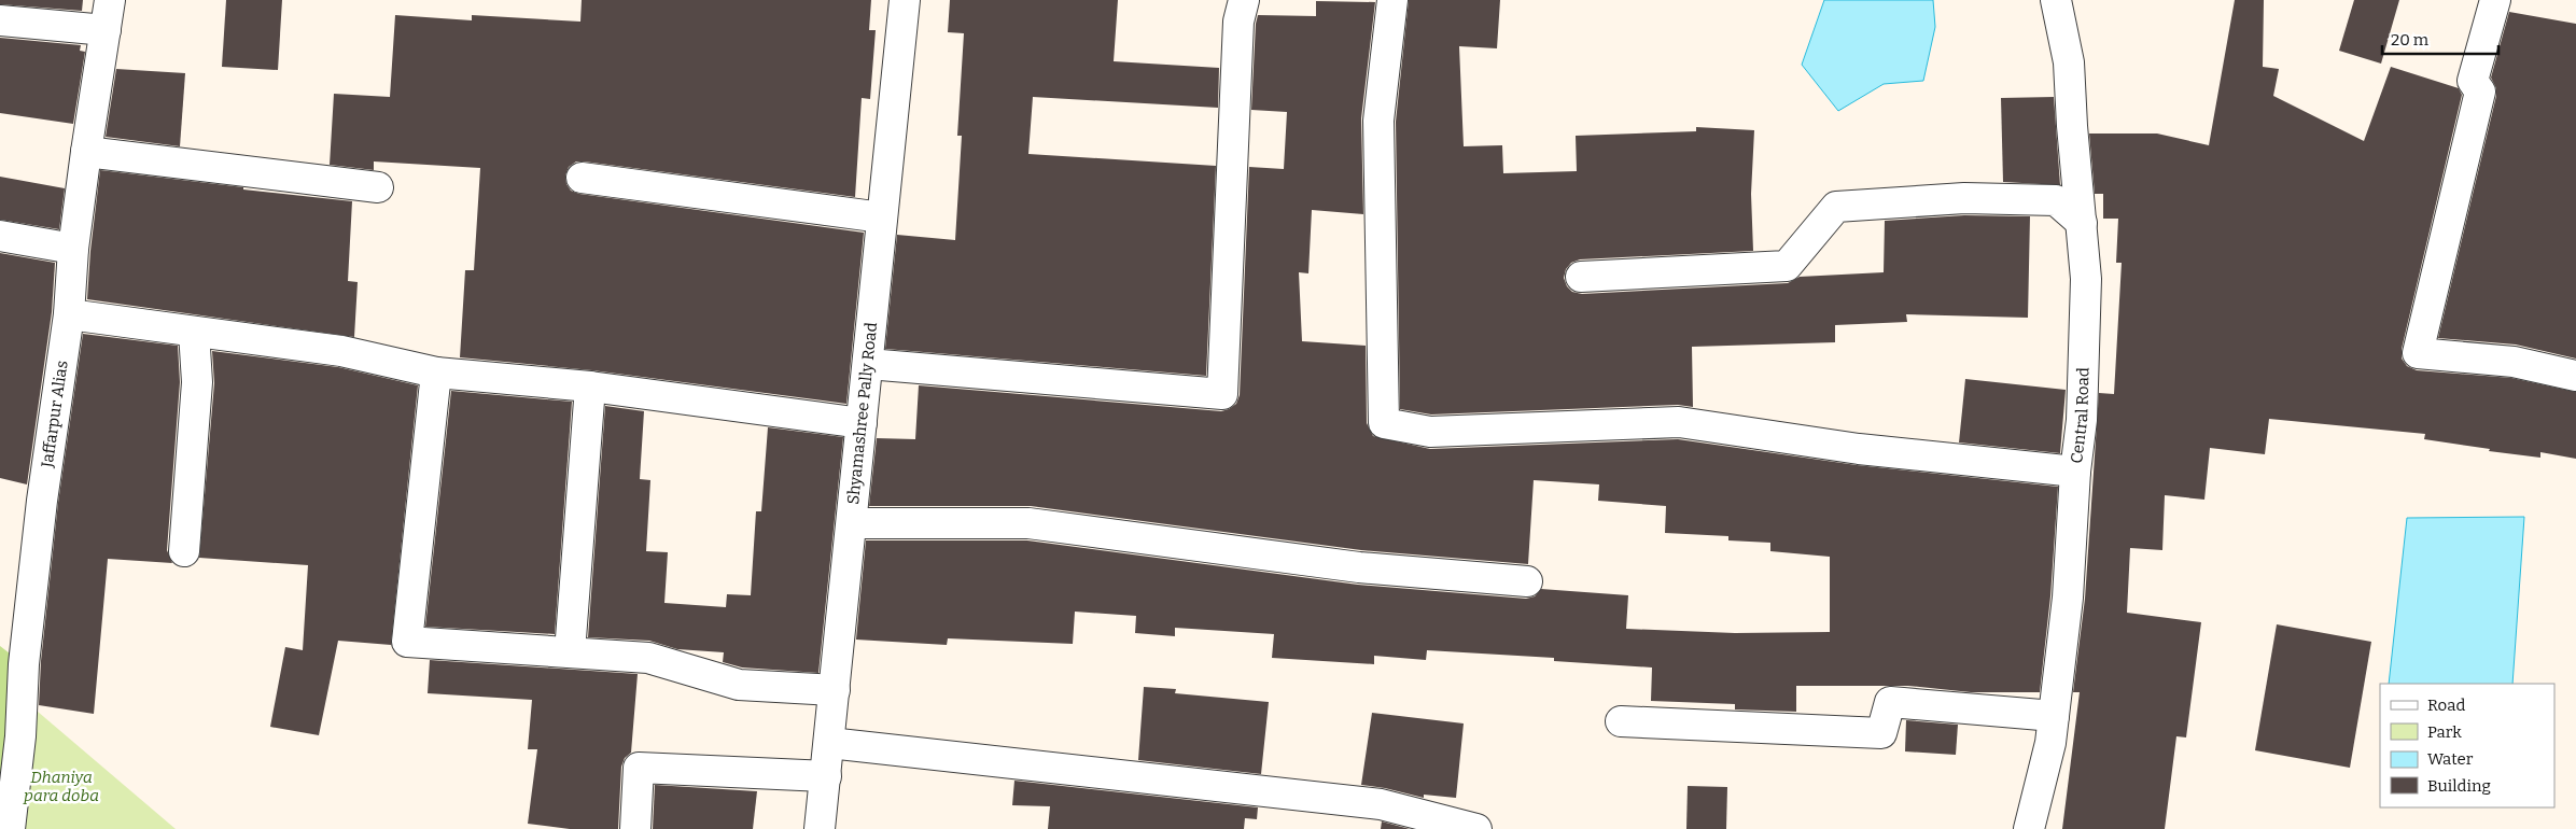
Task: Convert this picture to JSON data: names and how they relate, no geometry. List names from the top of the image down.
{
  "streets": {
    "street": ["Jaffarpur Alias", "Shyamashree Pally Road", "Central Road"]
  },
  "parks": ["Dhaniya para doba"],
  "legend": [
    "Road",
    "Park",
    "Water",
    "Building"
  ],
  "scale_bar": "20 m"
}
